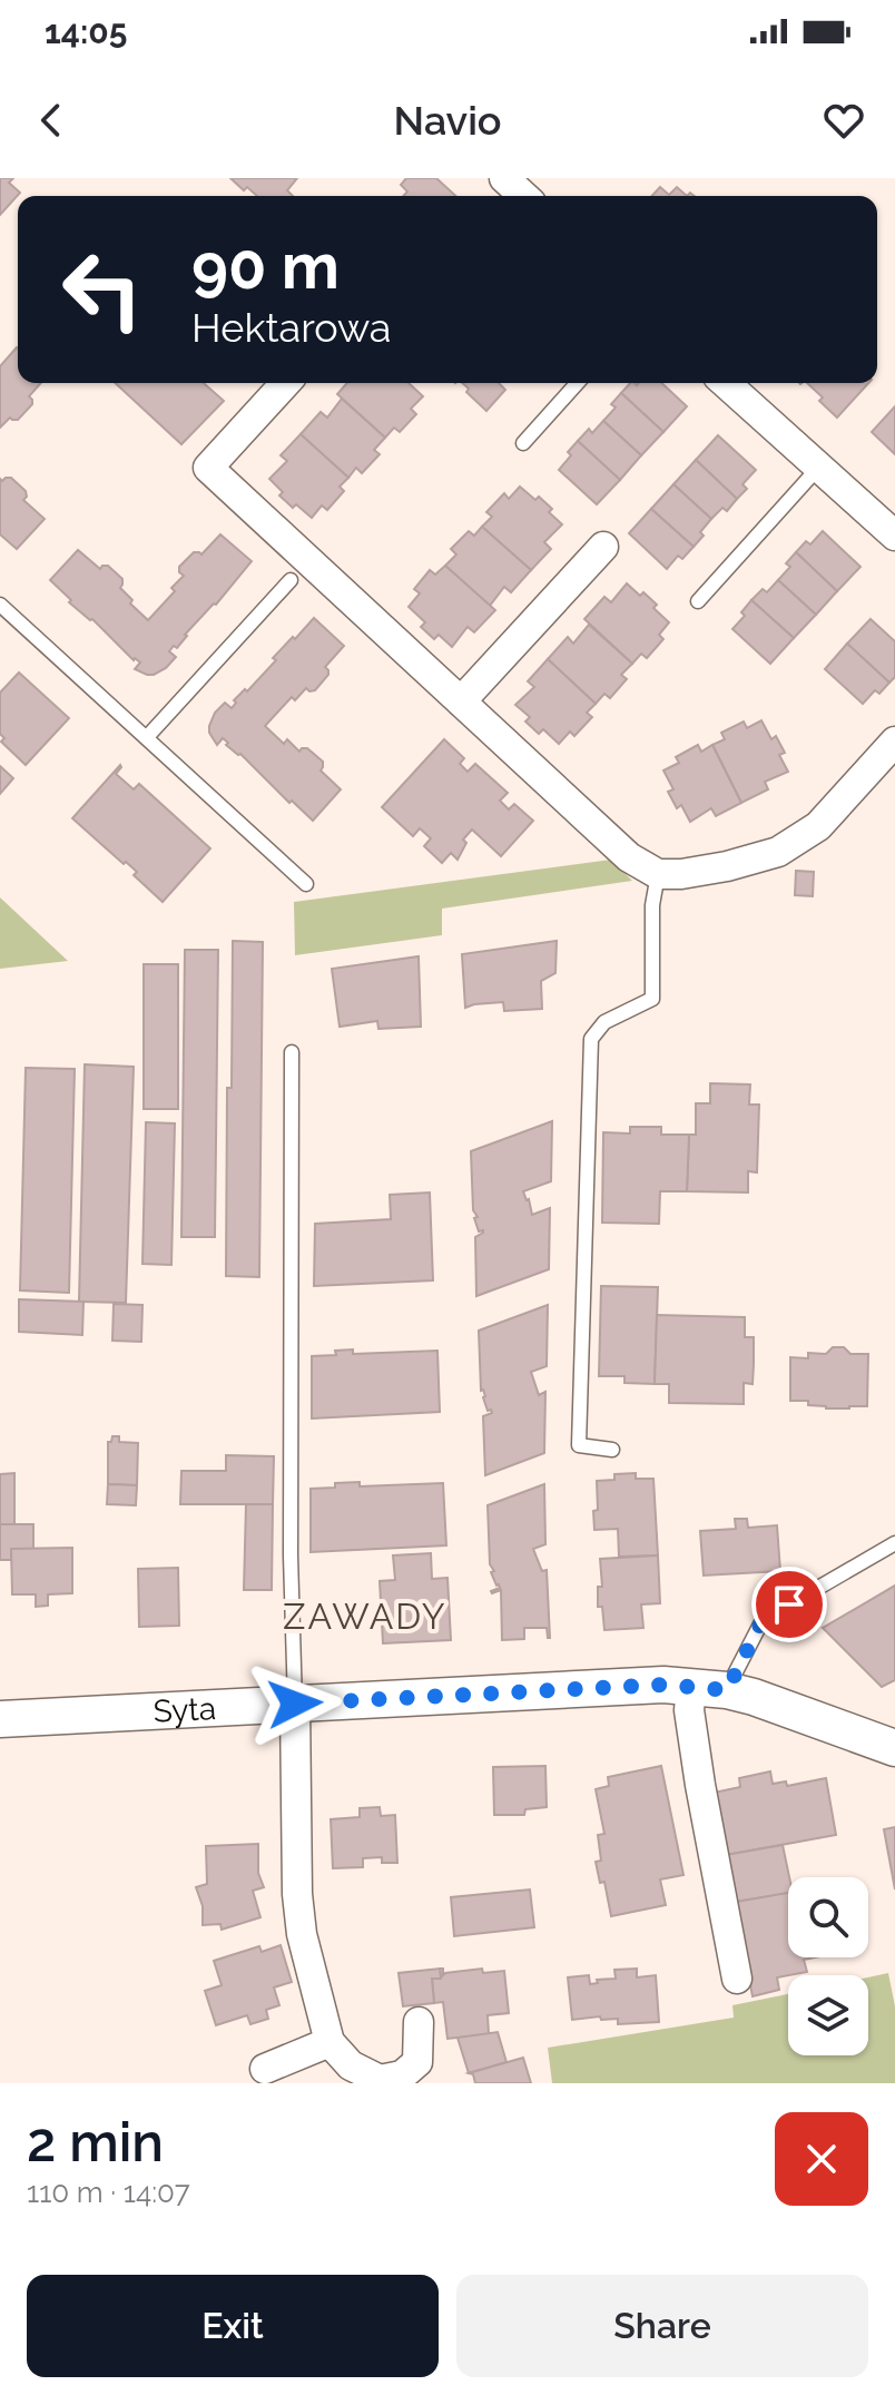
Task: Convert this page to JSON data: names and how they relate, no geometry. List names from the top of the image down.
{
  "streets": {
    "street": ["Syta"]
  },
  "districts": ["ZAWADY"],
  "page": {
    "status": "14:05",
    "header": "Navio",
    "turn": ["90 m", "Hektarowa"],
    "heading": ["2 min", "110 m · 14:07"],
    "buttons": ["Exit", "Share"]
  }
}
